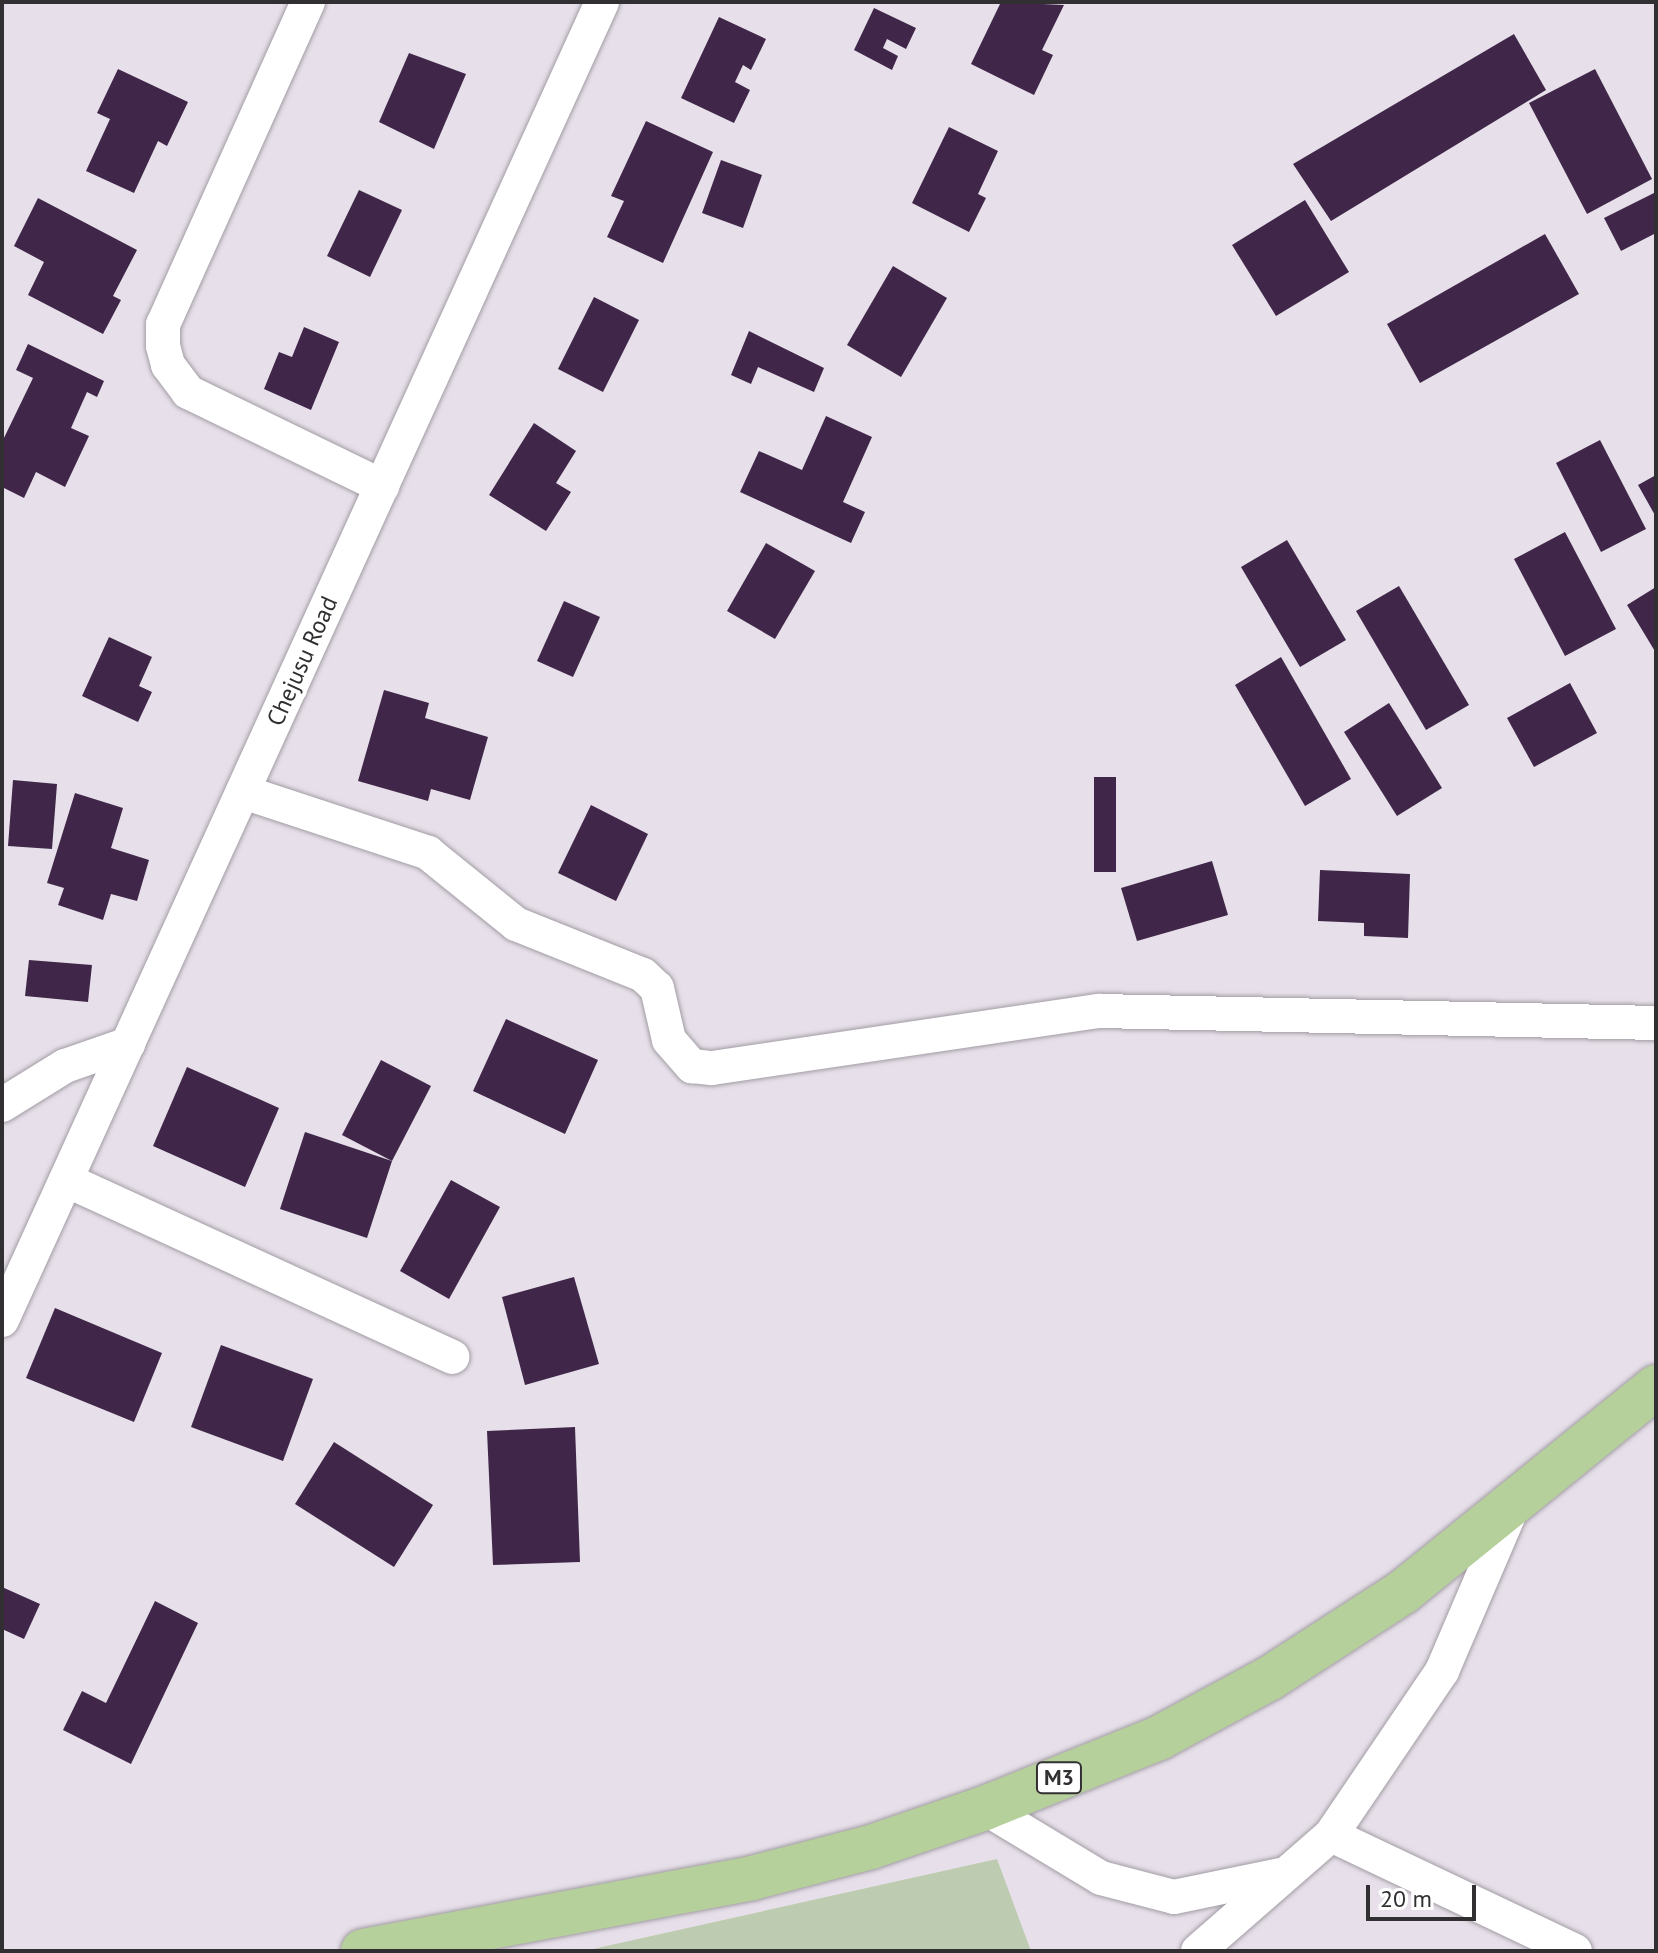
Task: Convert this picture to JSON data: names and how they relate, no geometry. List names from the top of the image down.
{
  "streets": {
    "highway": ["M3"],
    "street": ["Chejusu Road"]
  },
  "scale_bar": "20 m"
}
